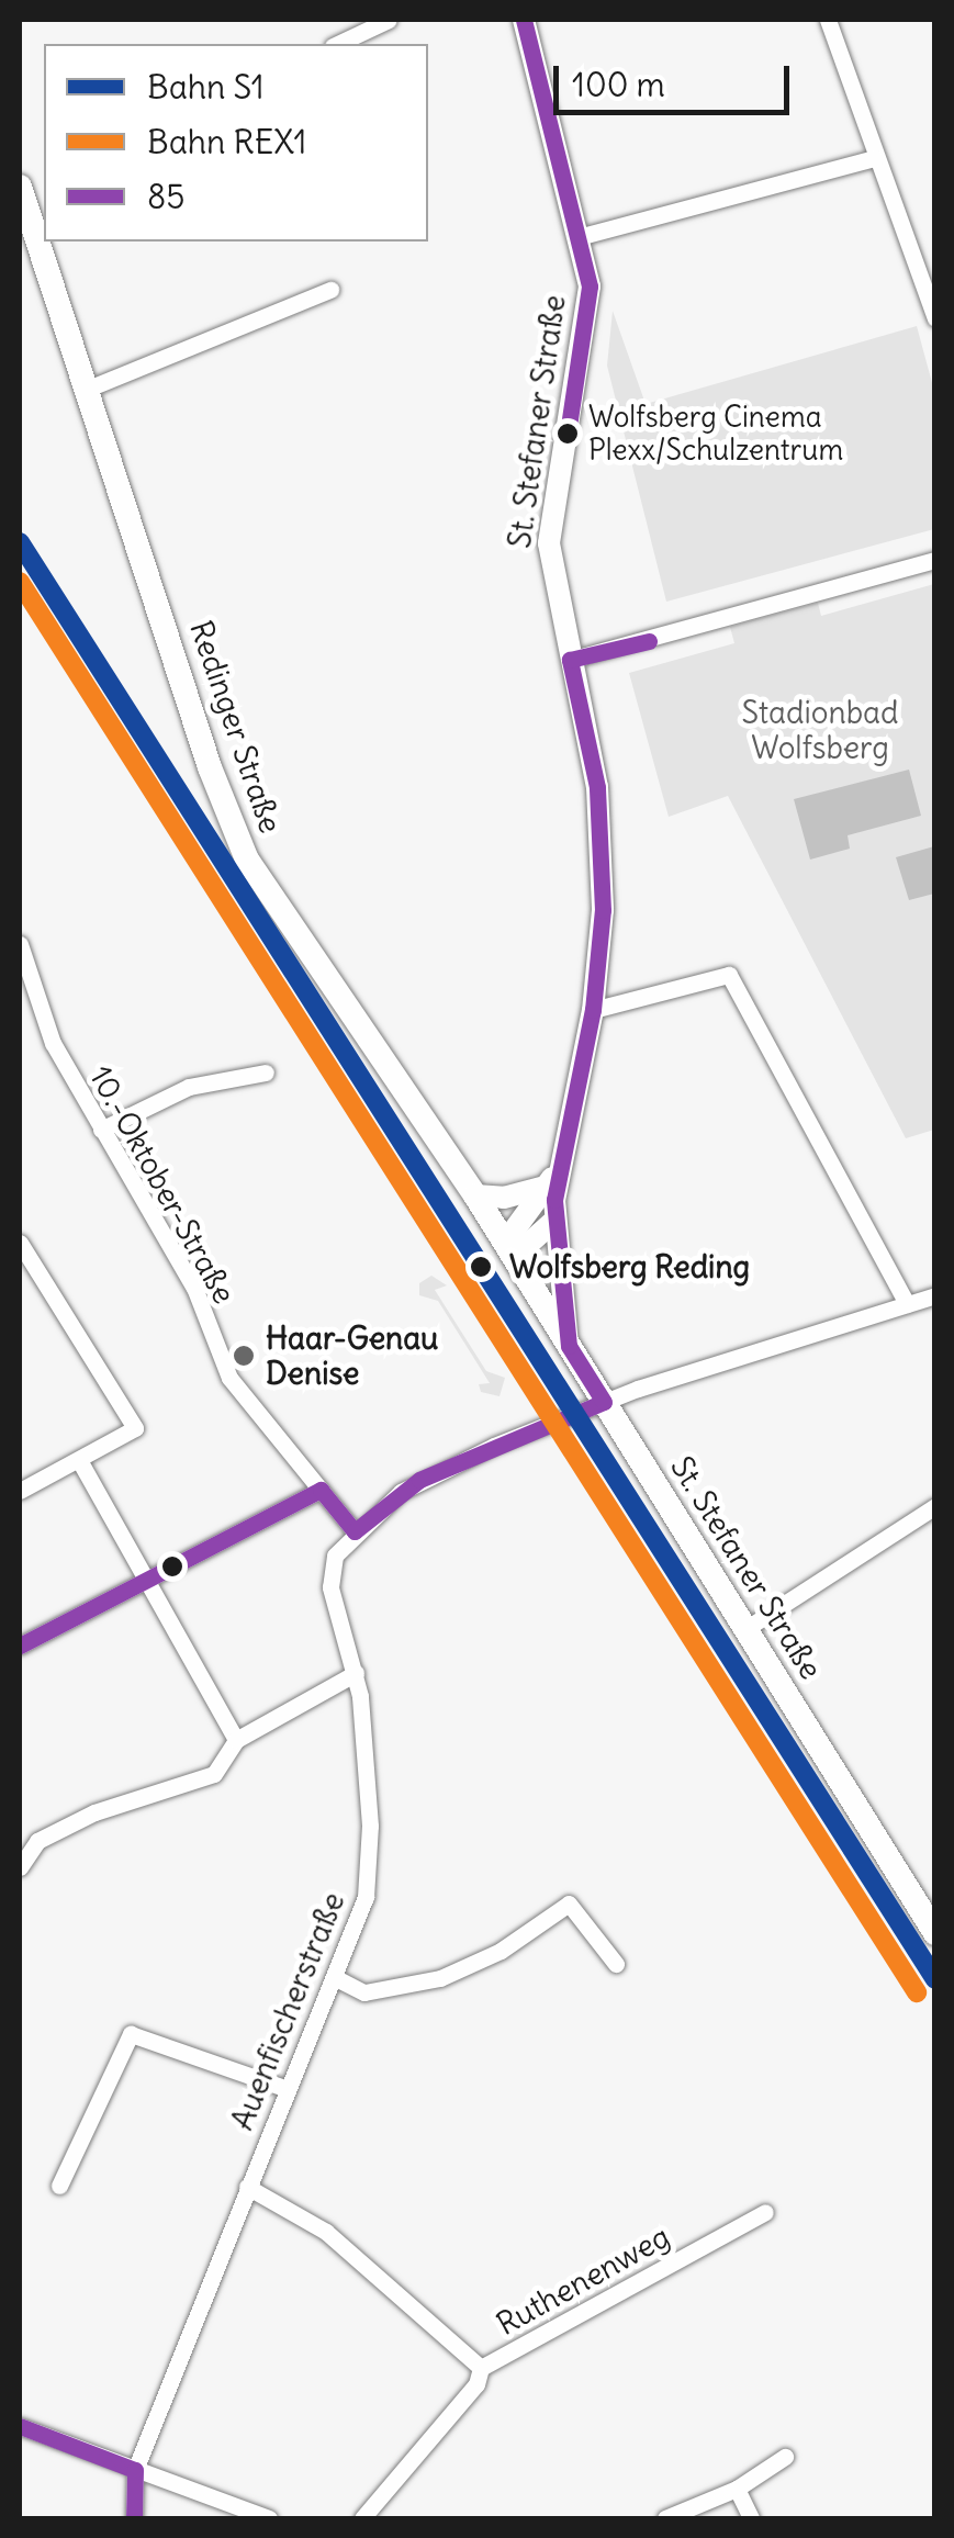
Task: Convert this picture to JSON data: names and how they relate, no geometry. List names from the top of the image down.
{
  "streets": {
    "main road": ["St. Stefaner Straße", "Redinger Straße"],
    "street": ["10.-Oktober-Straße", "Auenfischerstraße", "Ruthenenweg"]
  },
  "crossings": [
    ["St. Stefaner Straße", "Redinger Straße"],
    ["St. Stefaner Straße", "Auenfischerstraße"],
    ["10.-Oktober-Straße", "Auenfischerstraße"]
  ],
  "parks": ["Stadionbad Wolfsberg"],
  "places": ["Wolfsberg Cinema Plexx/Schulzentrum", "Wolfsberg Reding", "Haar-Genau Denise"],
  "lines": ["transit line 85", "rail line S1", "rail line REX1"],
  "legend": ["Bahn S1", "Bahn REX1", "85"],
  "scale_bar": "100 m"
}
